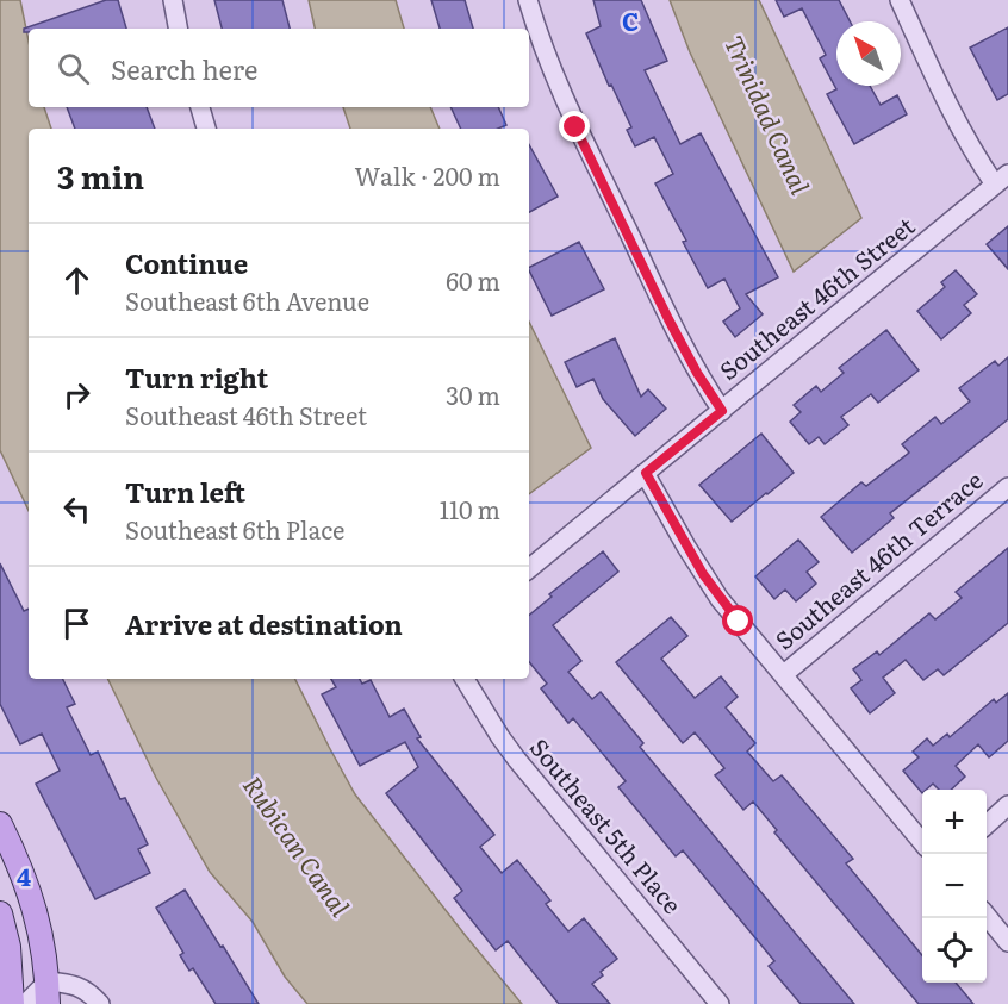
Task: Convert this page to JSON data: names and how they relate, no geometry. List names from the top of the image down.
{
  "streets": {
    "street": ["Southeast 46th Street", "Southeast 46th Terrace", "Southeast 5th Place"]
  },
  "water": ["Trinidad Canal", "Rubican Canal"],
  "north": "top left",
  "page": {
    "search": "Search here",
    "heading": ["3 min", "Walk · 200 m"],
    "list": [
      ["Continue", "Southeast 6th Avenue", "60 m"],
      ["Turn right", "Southeast 46th Street", "30 m"],
      ["Turn left", "Southeast 6th Place", "110 m"],
      "Arrive at destination"
    ],
    "map_buttons": ["+", "−"]
  },
  "grid": {
    "columns": ["C"],
    "rows": ["4"]
  }
}
